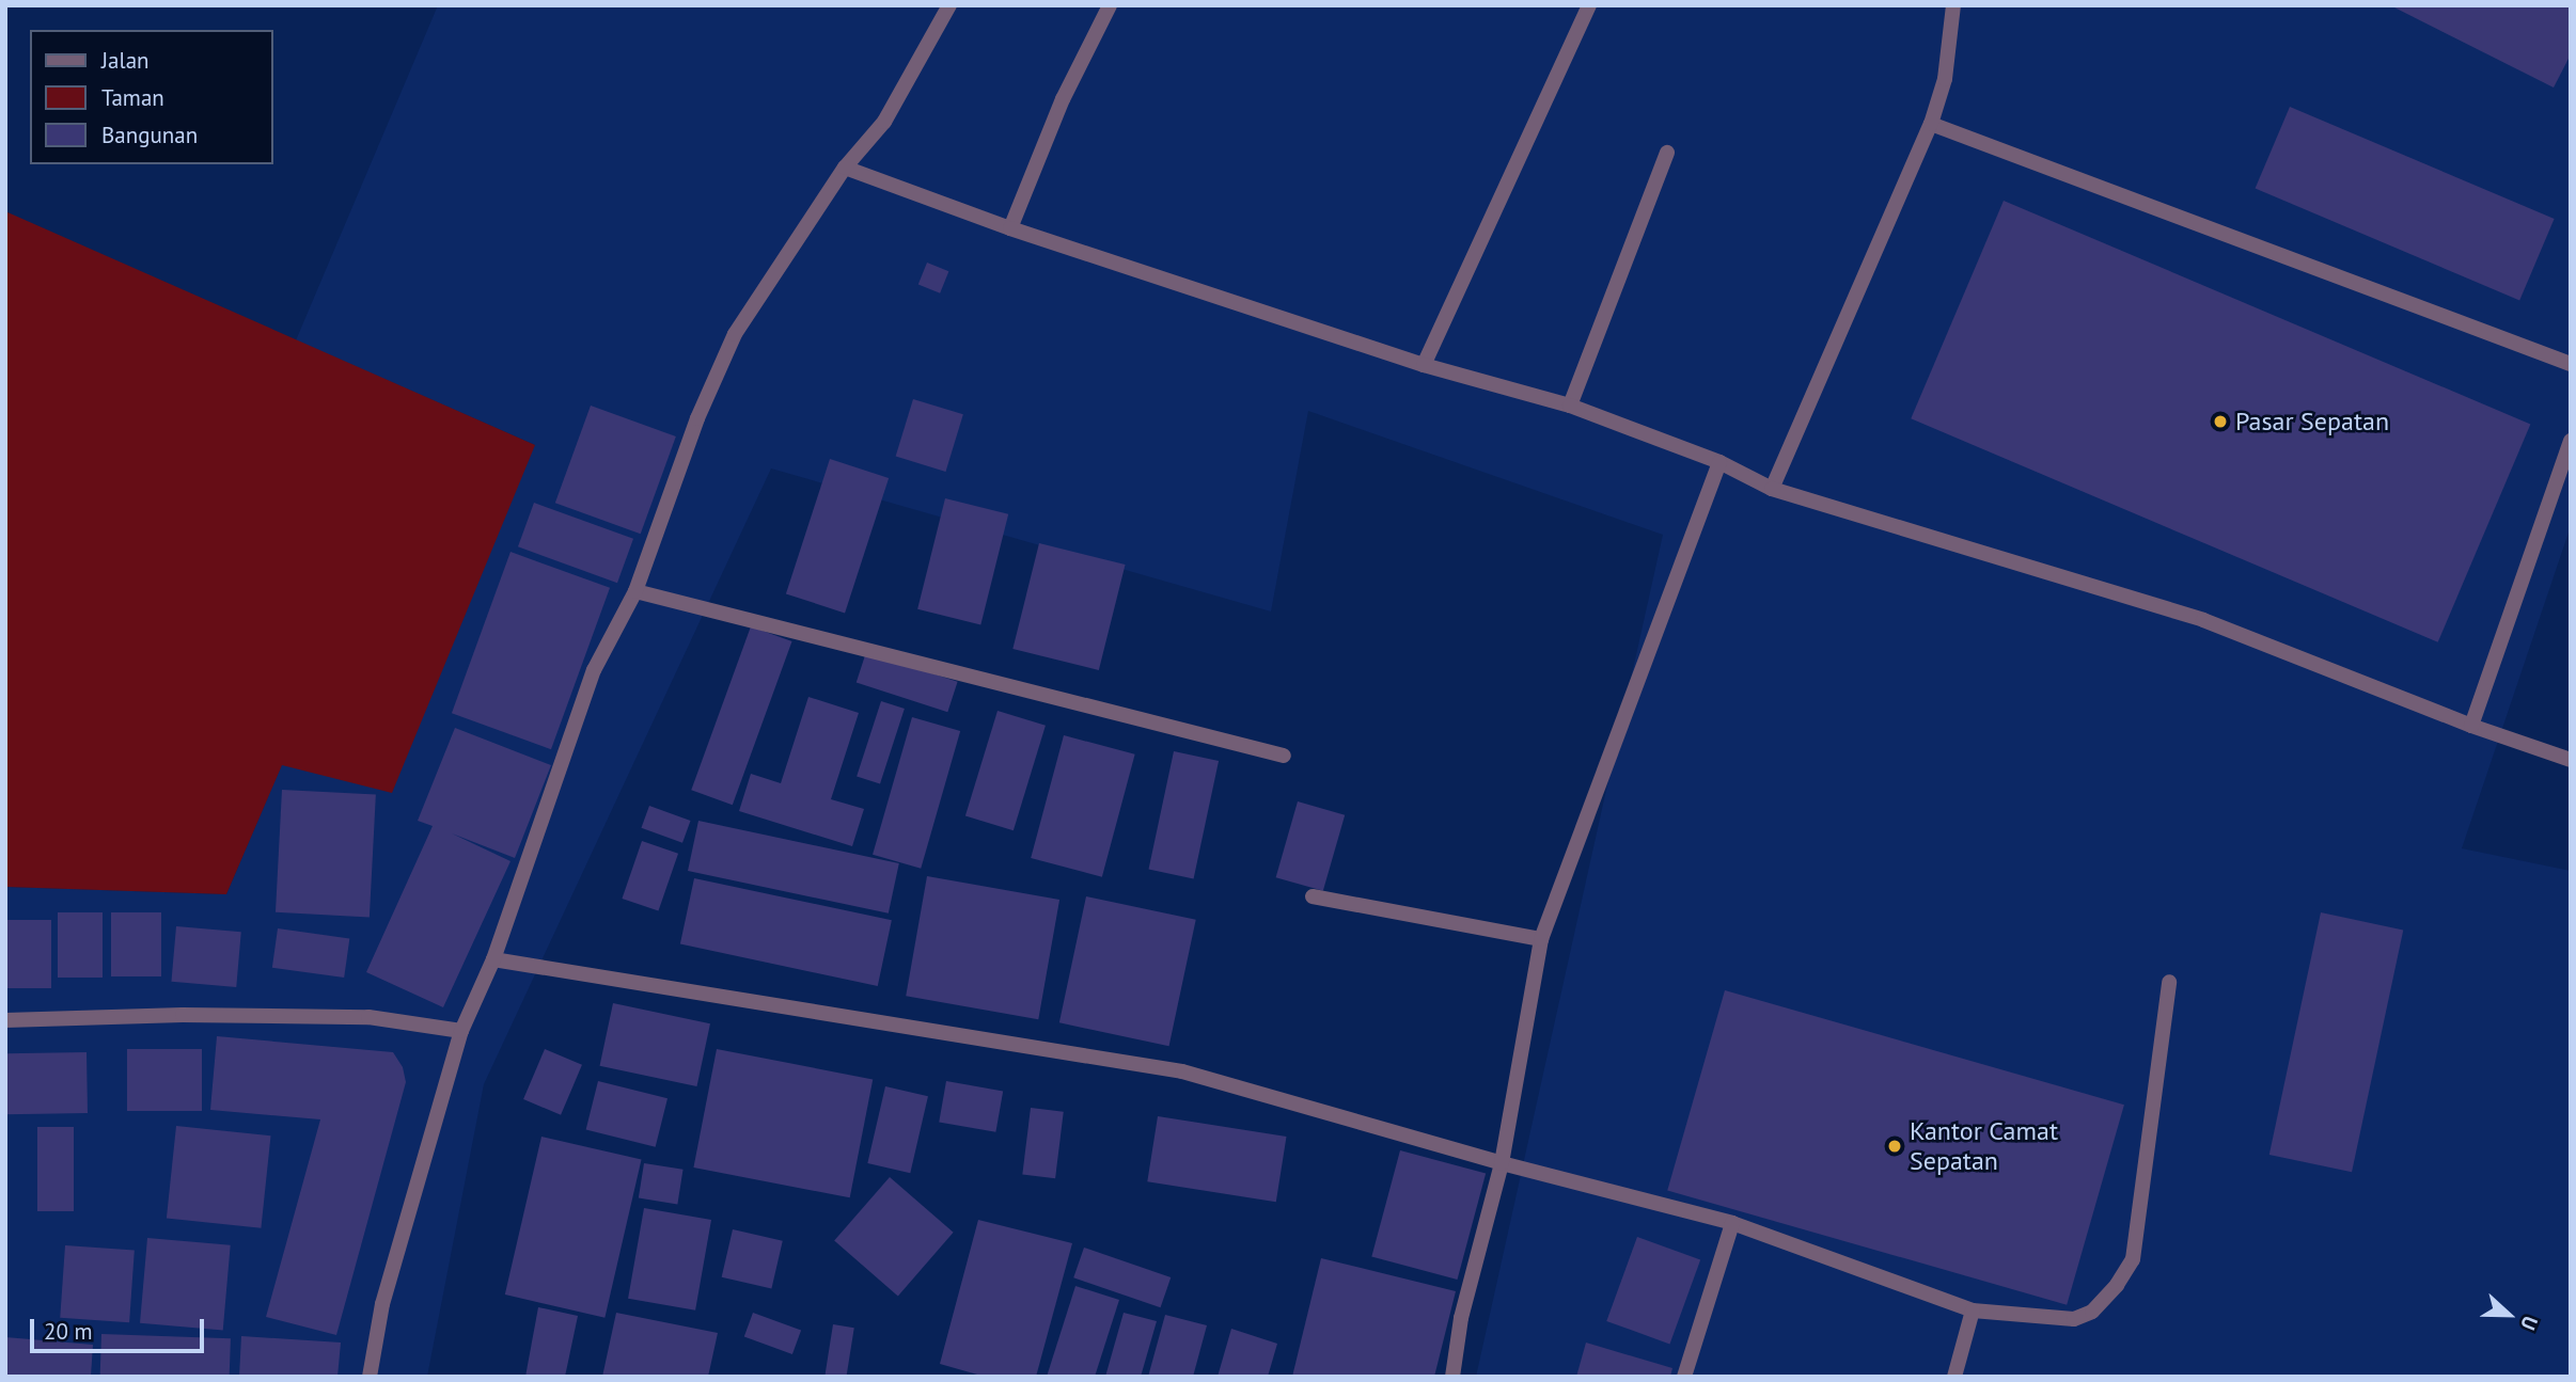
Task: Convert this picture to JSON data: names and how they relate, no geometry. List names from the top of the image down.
{
  "places": ["Pasar Sepatan", "Kantor Camat Sepatan"],
  "legend": ["Jalan", "Taman", "Bangunan"],
  "scale_bar": "20 m",
  "north": "right"
}
